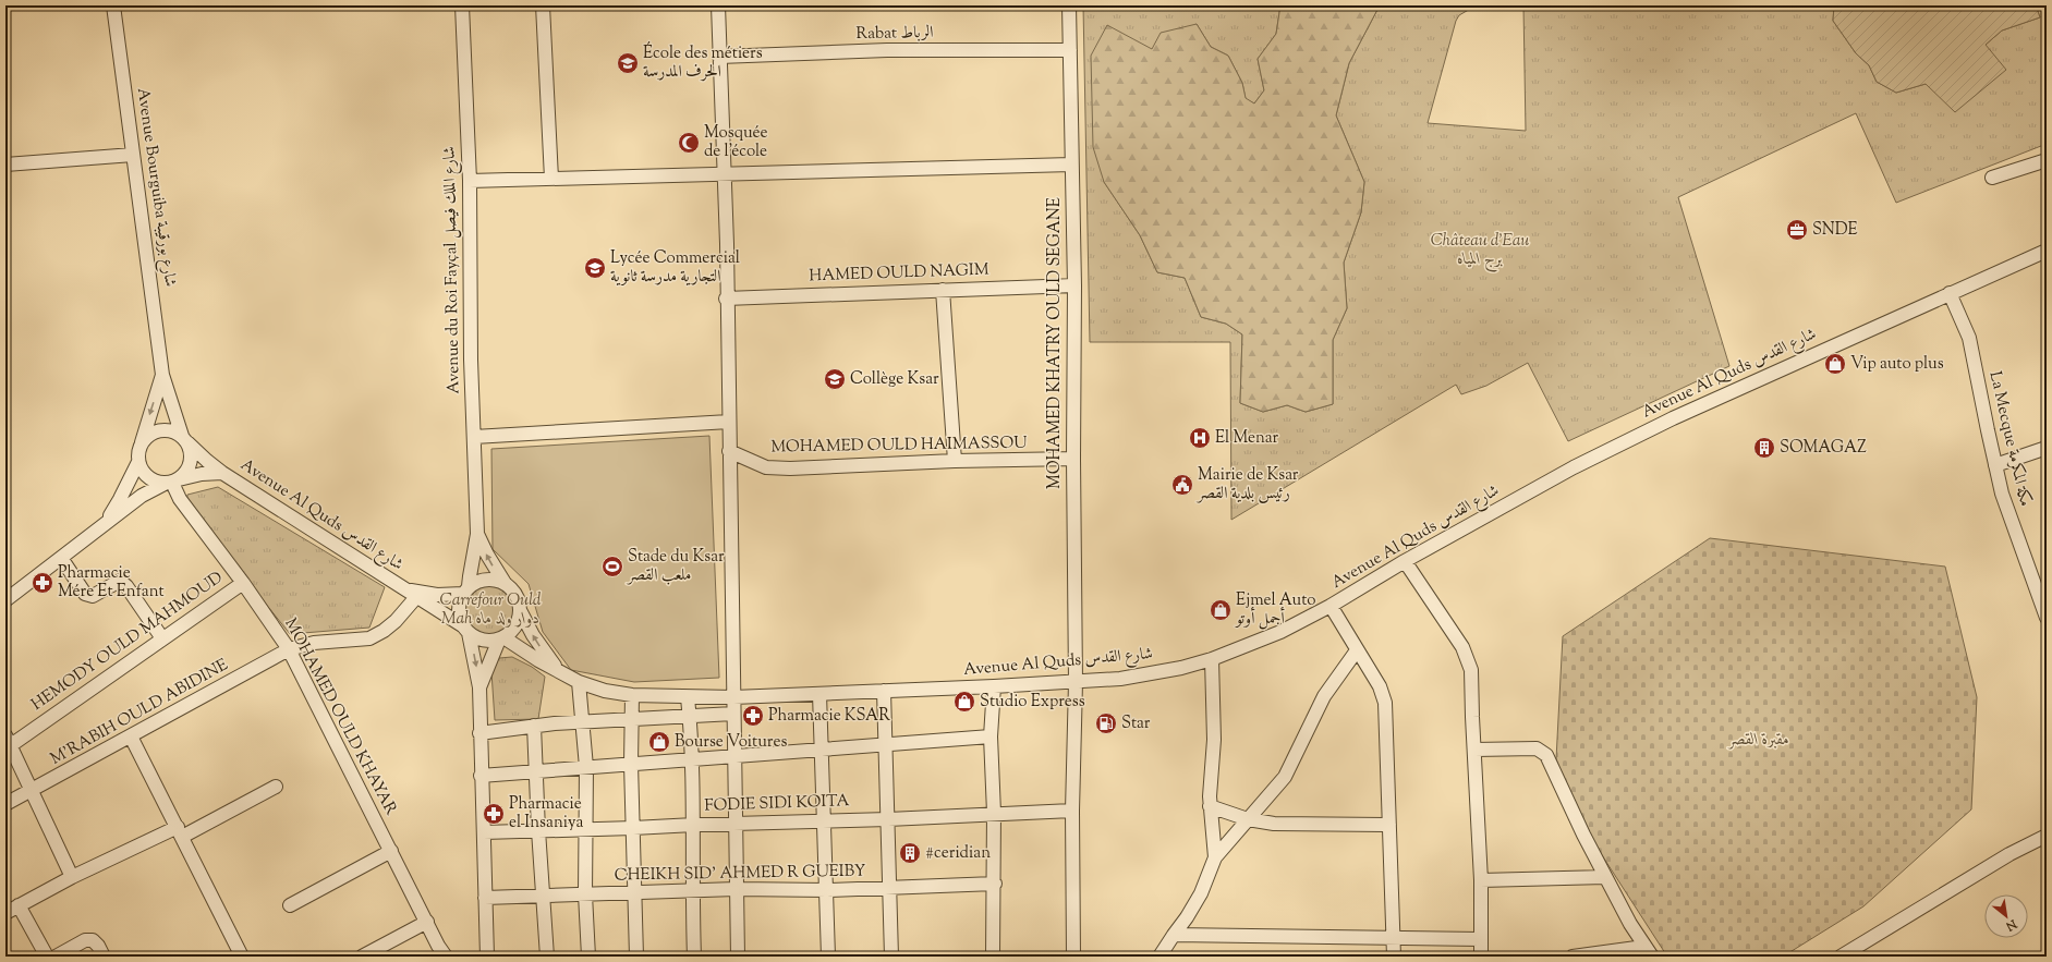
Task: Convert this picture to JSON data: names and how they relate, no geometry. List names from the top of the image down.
{
  "streets": {
    "street": [
      "Rabat الرباط",
      "Avenue Bourguiba شارع بورقيبة",
      "Avenue du Roi Fayçal شارع الملك فيصل",
      "HAMED OULD NAGIM",
      "MOHAMED KHATRY OULD SEGANE",
      "Avenue Al Quds شارع القدس",
      "La Mecque مكة المكرمة",
      "MOHAMED OULD HAIMASSOU",
      "HEMODY OULD MAHMOUD",
      "M'RABIH OULD ABIDINE",
      "MOHAMED OULD KHAYAR",
      "FODIE SIDI KOITA",
      "CHEIKH SID' AHMED R GUEIBY"
    ]
  },
  "crossings": [
    ["Rabat الرباط", "MOHAMED KHATRY OULD SEGANE"],
    ["Avenue Bourguiba شارع بورقيبة", "Avenue Al Quds شارع القدس"],
    ["Avenue Bourguiba شارع بورقيبة", "MOHAMED OULD KHAYAR"],
    ["HAMED OULD NAGIM", "MOHAMED KHATRY OULD SEGANE"],
    ["MOHAMED KHATRY OULD SEGANE", "Avenue Al Quds شارع القدس"],
    ["MOHAMED KHATRY OULD SEGANE", "MOHAMED OULD HAIMASSOU"],
    ["MOHAMED KHATRY OULD SEGANE", "FODIE SIDI KOITA"],
    ["Avenue Al Quds شارع القدس", "La Mecque مكة المكرمة"],
    ["Avenue Al Quds شارع القدس", "M'RABIH OULD ABIDINE"],
    ["Avenue Al Quds شارع القدس", "MOHAMED OULD KHAYAR"],
    ["HEMODY OULD MAHMOUD", "MOHAMED OULD KHAYAR"],
    ["M'RABIH OULD ABIDINE", "MOHAMED OULD KHAYAR"]
  ],
  "parks": ["Château d'Eau برج المياه", "Carrefour Ould Mah دوار ولد ماه", "مقبرة القصر"],
  "places": {
    "school or university": ["École des métiers الحرف المدرسة", "Lycée Commercial التجارية مدرسة ثانوية", "Collège Ksar"],
    "mosque": ["Mosquée de l'école"],
    "office": ["SNDE"],
    "shop": [
      "Vip auto plus",
      "Ejmel Auto أجمل أوتو",
      "Studio Express",
      "Bourse Voitures"
    ],
    "hospital": ["El Menar"],
    "building": ["SOMAGAZ", "#ceridian"],
    "public building": ["Mairie de Ksar رئيس بلدية القصر"],
    "sports": ["Stade du Ksar ملعب القصر"],
    "pharmacy": ["Pharmacie Mére Et Enfant", "Pharmacie KSAR", "Pharmacie el Insaniya"],
    "fuel station": ["Star"]
  },
  "north": "bottom right"
}
